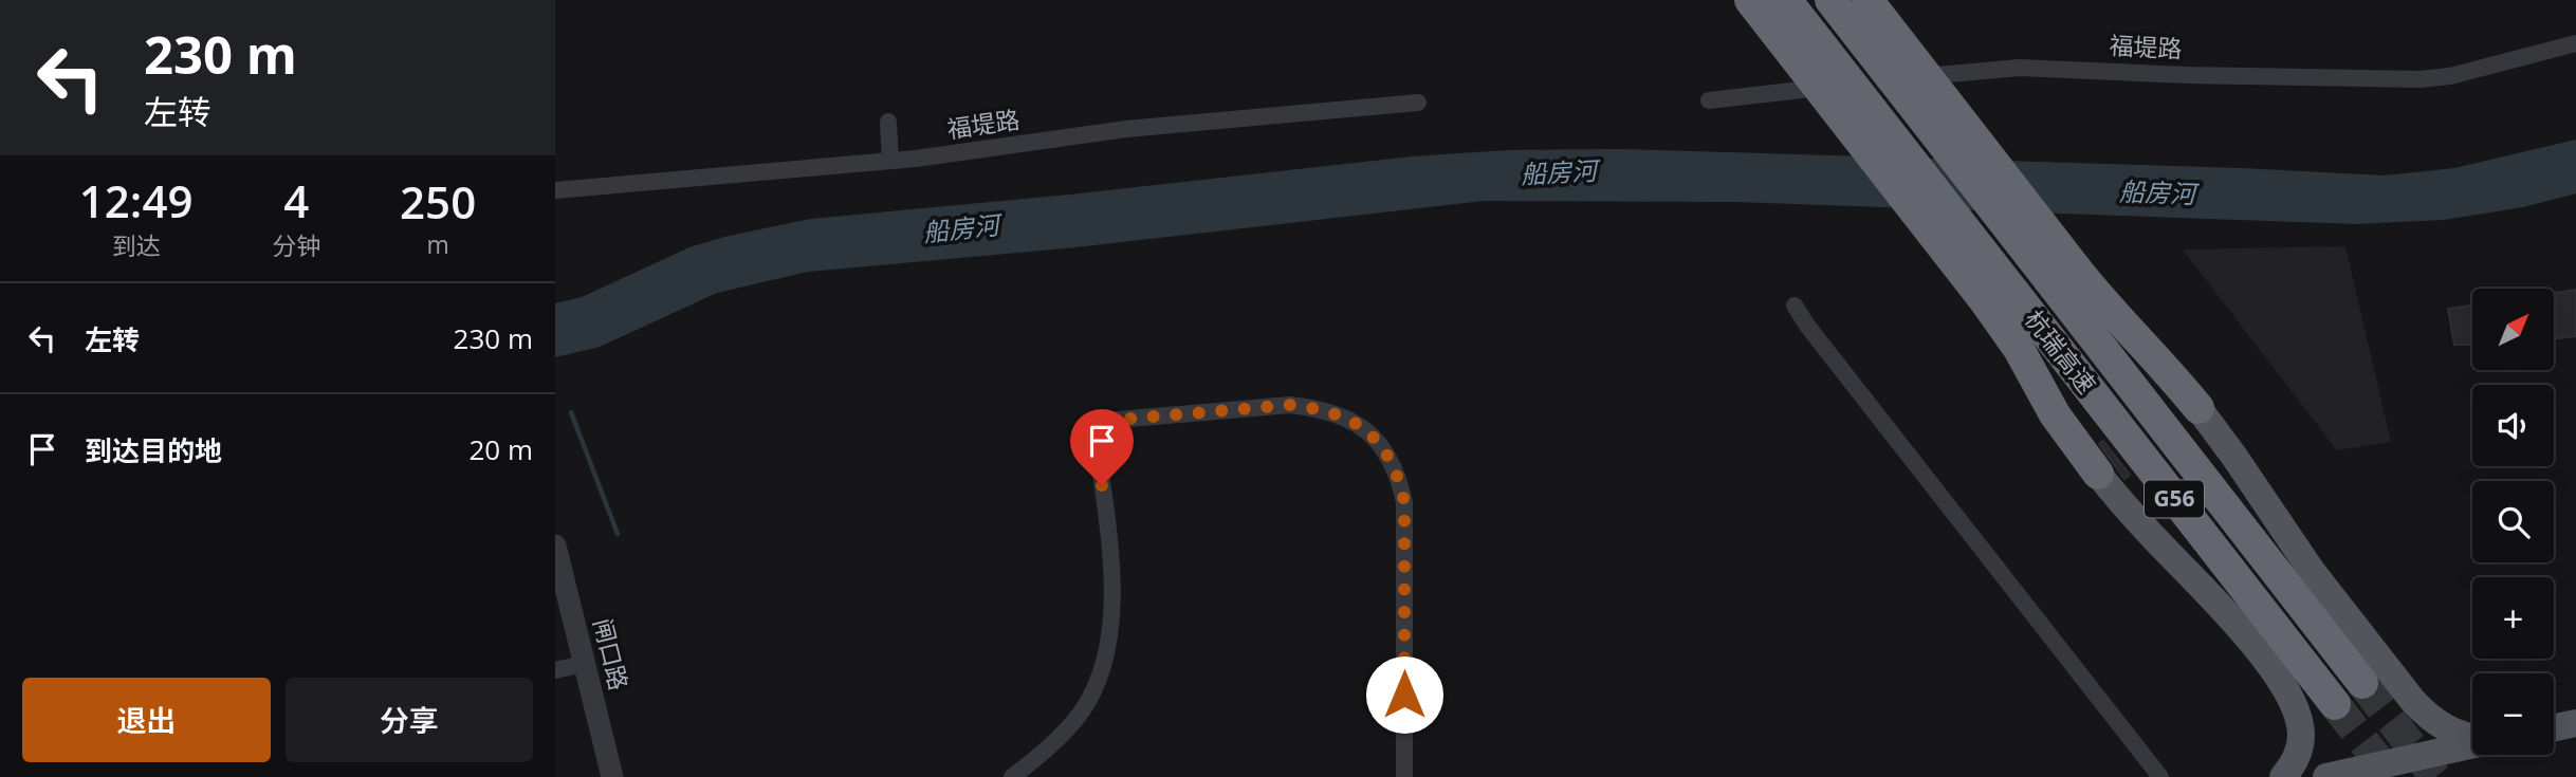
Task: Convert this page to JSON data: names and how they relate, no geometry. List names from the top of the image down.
{
  "streets": {
    "highway": ["杭瑞高速", "G56"],
    "street": ["福堤路", "闸口路"]
  },
  "water": ["船房河"],
  "north": "top right",
  "page": {
    "turn": ["230 m", "左转"],
    "eta": [
      "12:49",
      "到达",
      "4",
      "分钟",
      "250",
      "m"
    ],
    "list": [
      {
        "name": "左转",
        "value": "230 m"
      },
      {
        "name": "到达目的地",
        "value": "20 m"
      }
    ],
    "map_buttons": ["+", "−"],
    "buttons": ["退出", "分享"]
  }
}
